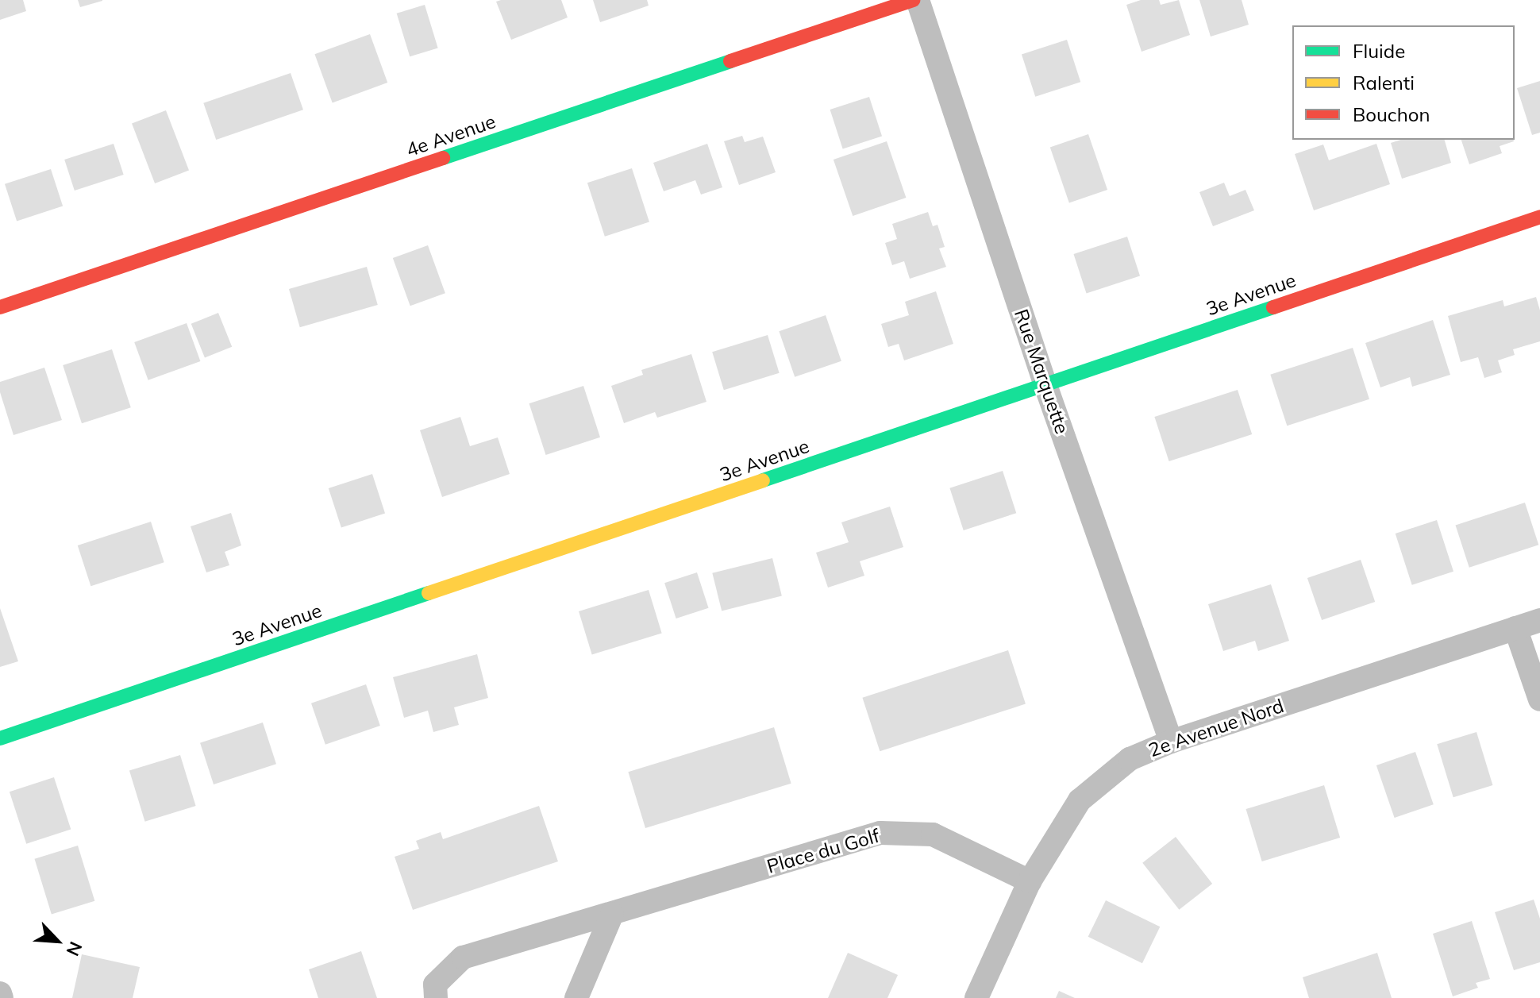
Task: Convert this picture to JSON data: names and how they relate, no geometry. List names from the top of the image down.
{
  "streets": {
    "street": [
      "4e Avenue",
      "3e Avenue",
      "Rue Marquette",
      "2e Avenue Nord",
      "Place du Golf"
    ]
  },
  "crossings": [
    ["4e Avenue", "Rue Marquette"],
    ["3e Avenue", "Rue Marquette"],
    ["Rue Marquette", "2e Avenue Nord"],
    ["2e Avenue Nord", "Place du Golf"]
  ],
  "legend": ["Fluide", "Ralenti", "Bouchon"],
  "north": "bottom right"
}
